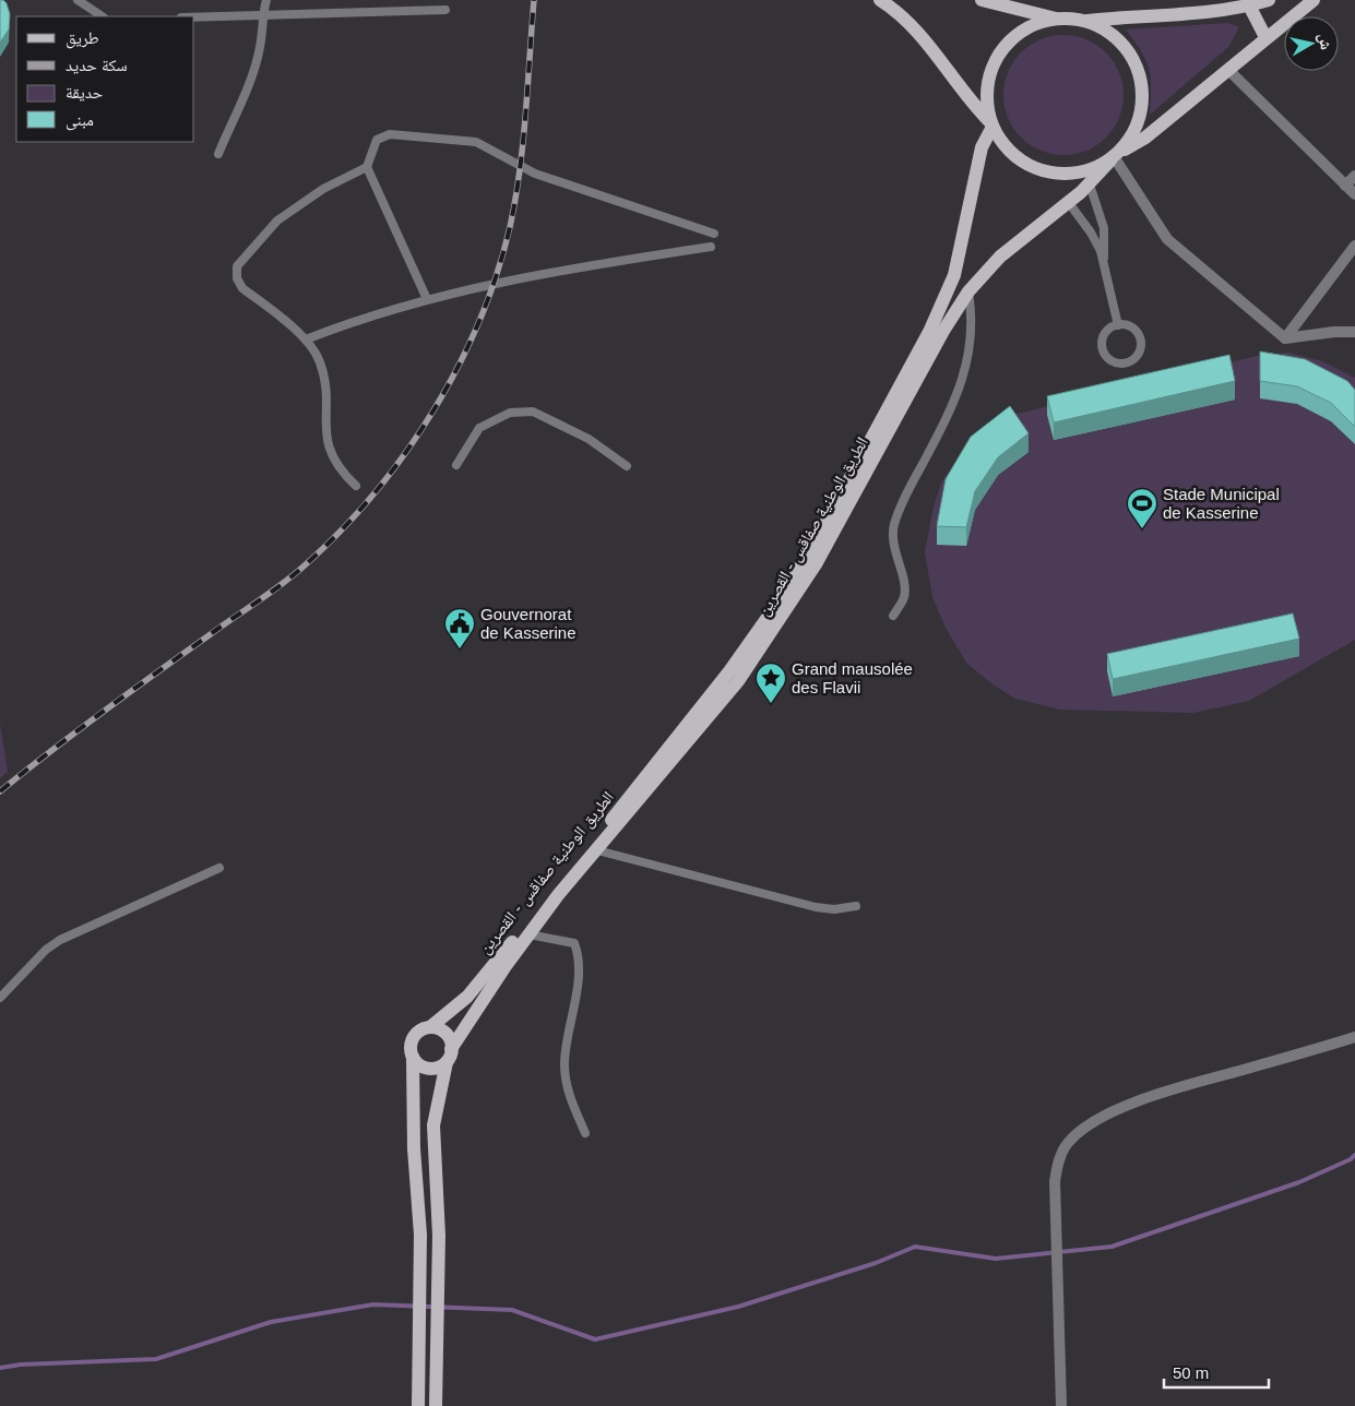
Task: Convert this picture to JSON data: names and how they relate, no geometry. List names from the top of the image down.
{
  "streets": {
    "main road": ["الطريق الوطنية صفاقس - القصرين"]
  },
  "places": {
    "sports": ["Stade Municipal de Kasserine"],
    "public building": ["Gouvernorat de Kasserine"],
    "place": ["Grand mausolée des Flavii"]
  },
  "legend": [
    "طريق",
    "سكة حديد",
    "حديقة",
    "مبنى"
  ],
  "scale_bar": "50 m",
  "north": "right"
}
